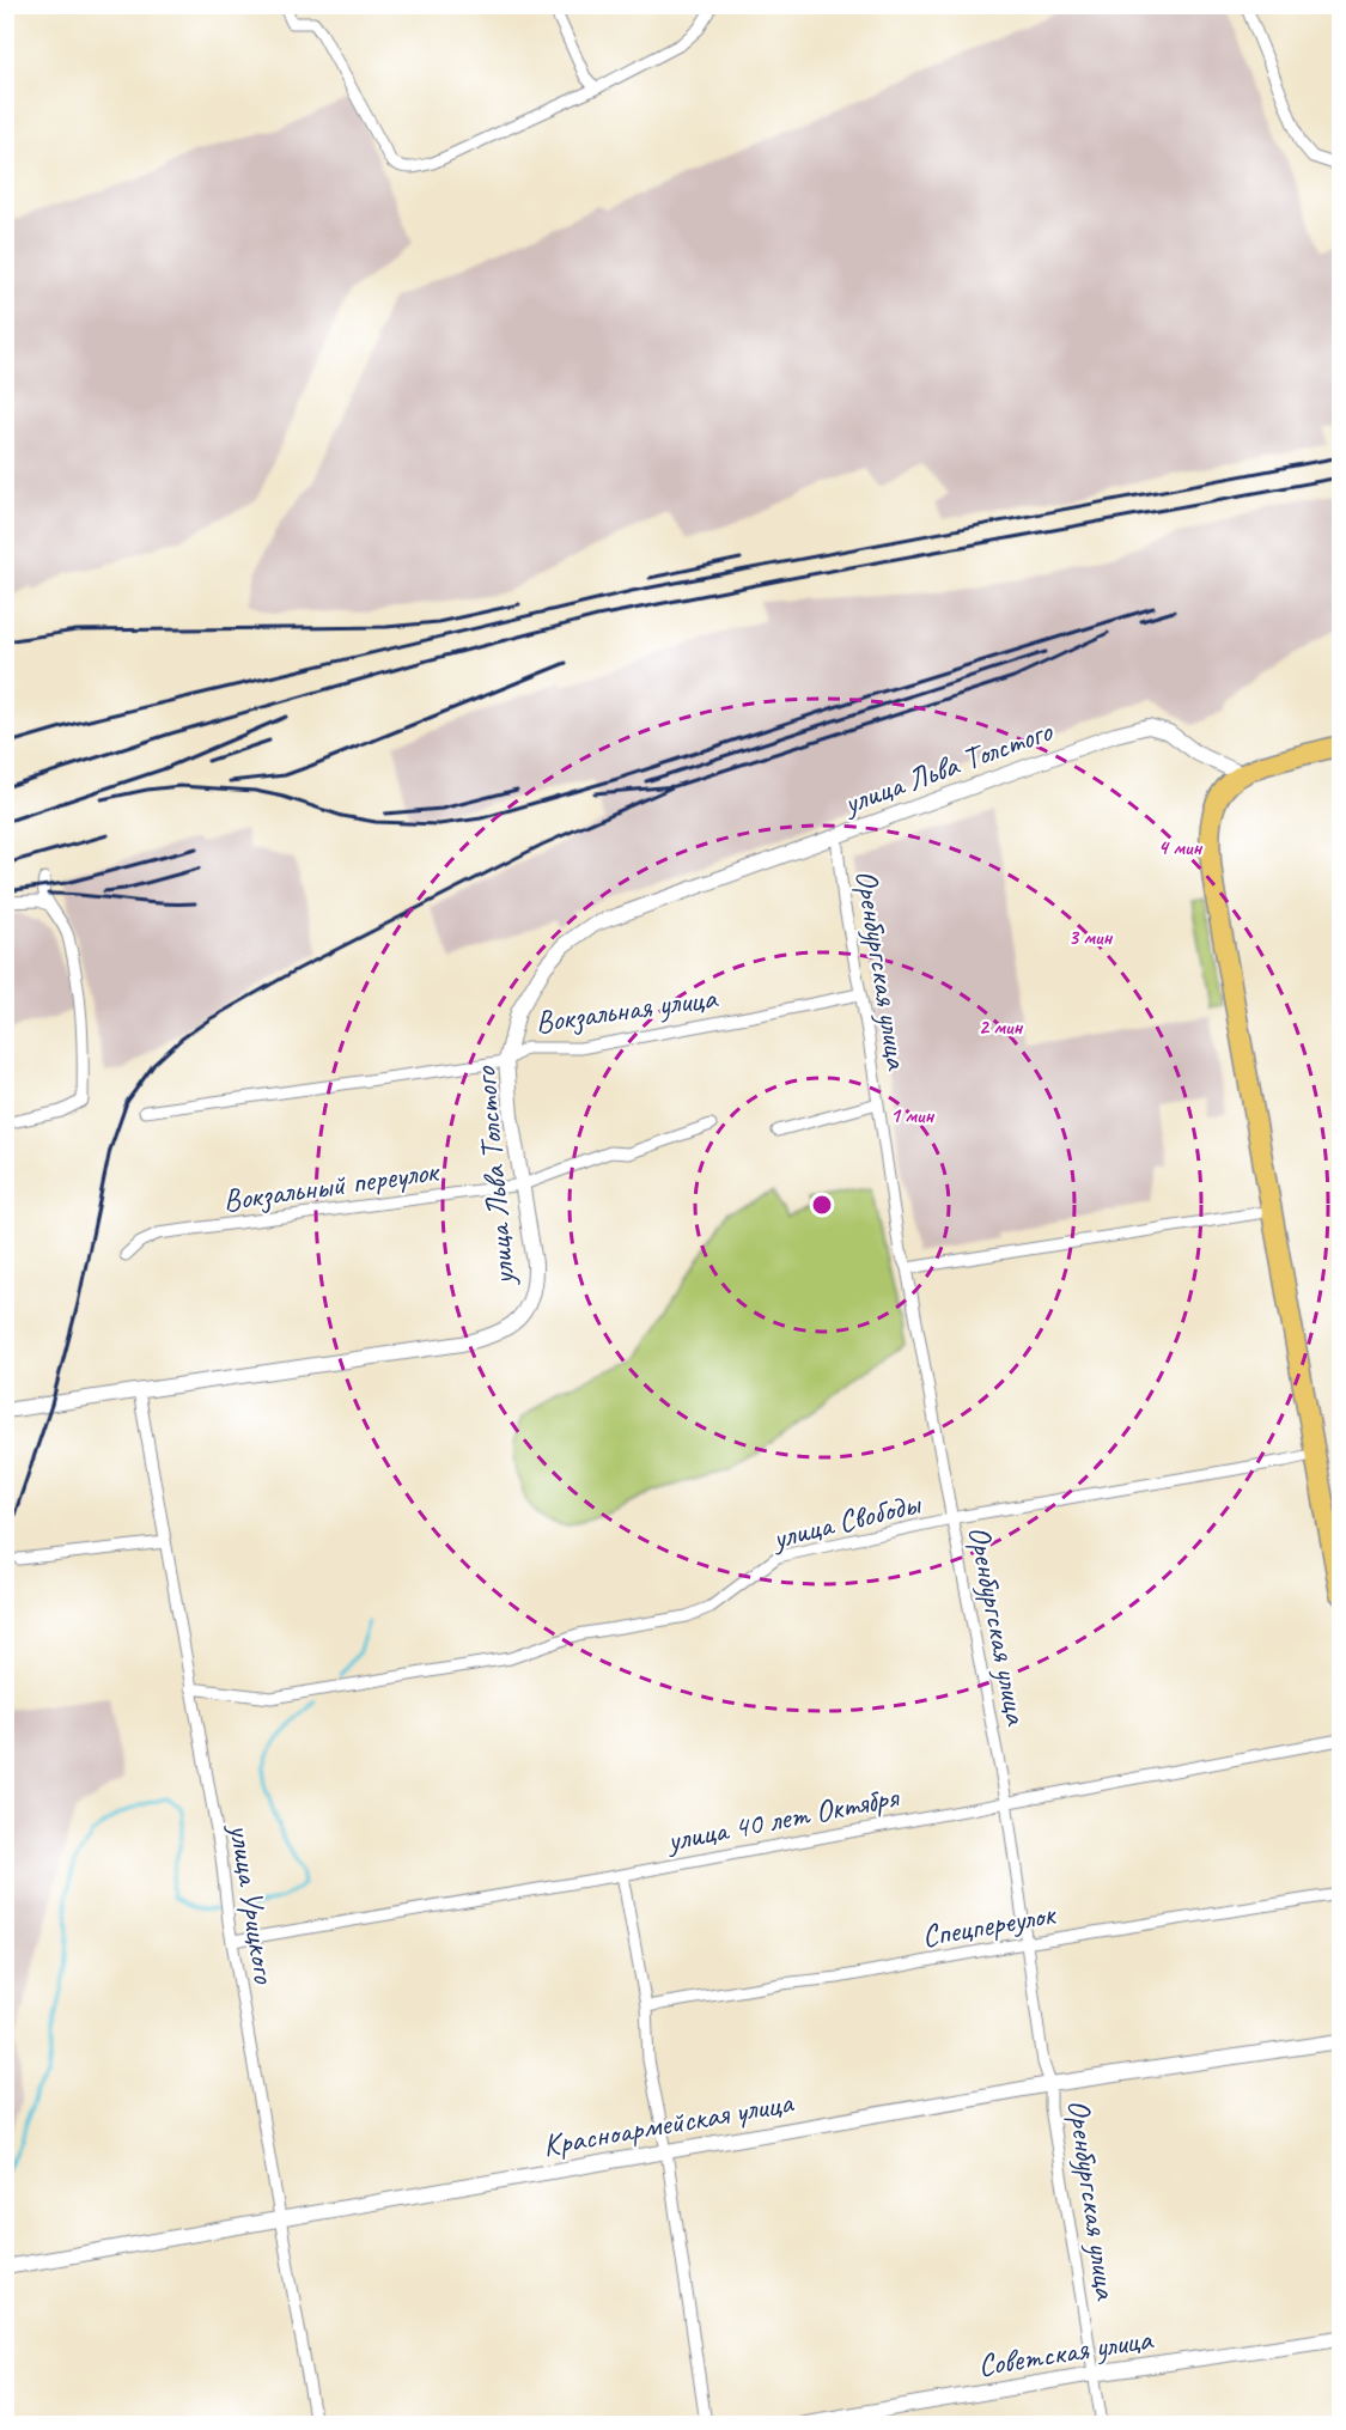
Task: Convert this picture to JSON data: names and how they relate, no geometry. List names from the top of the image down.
{
  "streets": {
    "street": [
      "улица Льва Толстого",
      "Оренбургская улица",
      "Вокзальная улица",
      "Вокзальный переулок",
      "улица Свободы",
      "улица 40 лет Октября",
      "улица Урицкого",
      "Спецпереулок",
      "Красноармейская улица",
      "Советская улица"
    ]
  },
  "crossings": [
    ["улица Льва Толстого", "Оренбургская улица"],
    ["улица Льва Толстого", "Вокзальная улица"],
    ["улица Льва Толстого", "Вокзальный переулок"],
    ["улица Льва Толстого", "улица Урицкого"],
    ["Оренбургская улица", "Вокзальная улица"],
    ["Оренбургская улица", "улица Свободы"],
    ["Оренбургская улица", "улица 40 лет Октября"],
    ["Оренбургская улица", "Спецпереулок"],
    ["Оренбургская улица", "Красноармейская улица"],
    ["Оренбургская улица", "Советская улица"],
    ["улица Свободы", "улица Урицкого"],
    ["улица 40 лет Октября", "улица Урицкого"],
    ["улица Урицкого", "Красноармейская улица"]
  ],
  "rings": [
    "4 мин",
    "3 мин",
    "2 мин",
    "1 мин"
  ]
}
